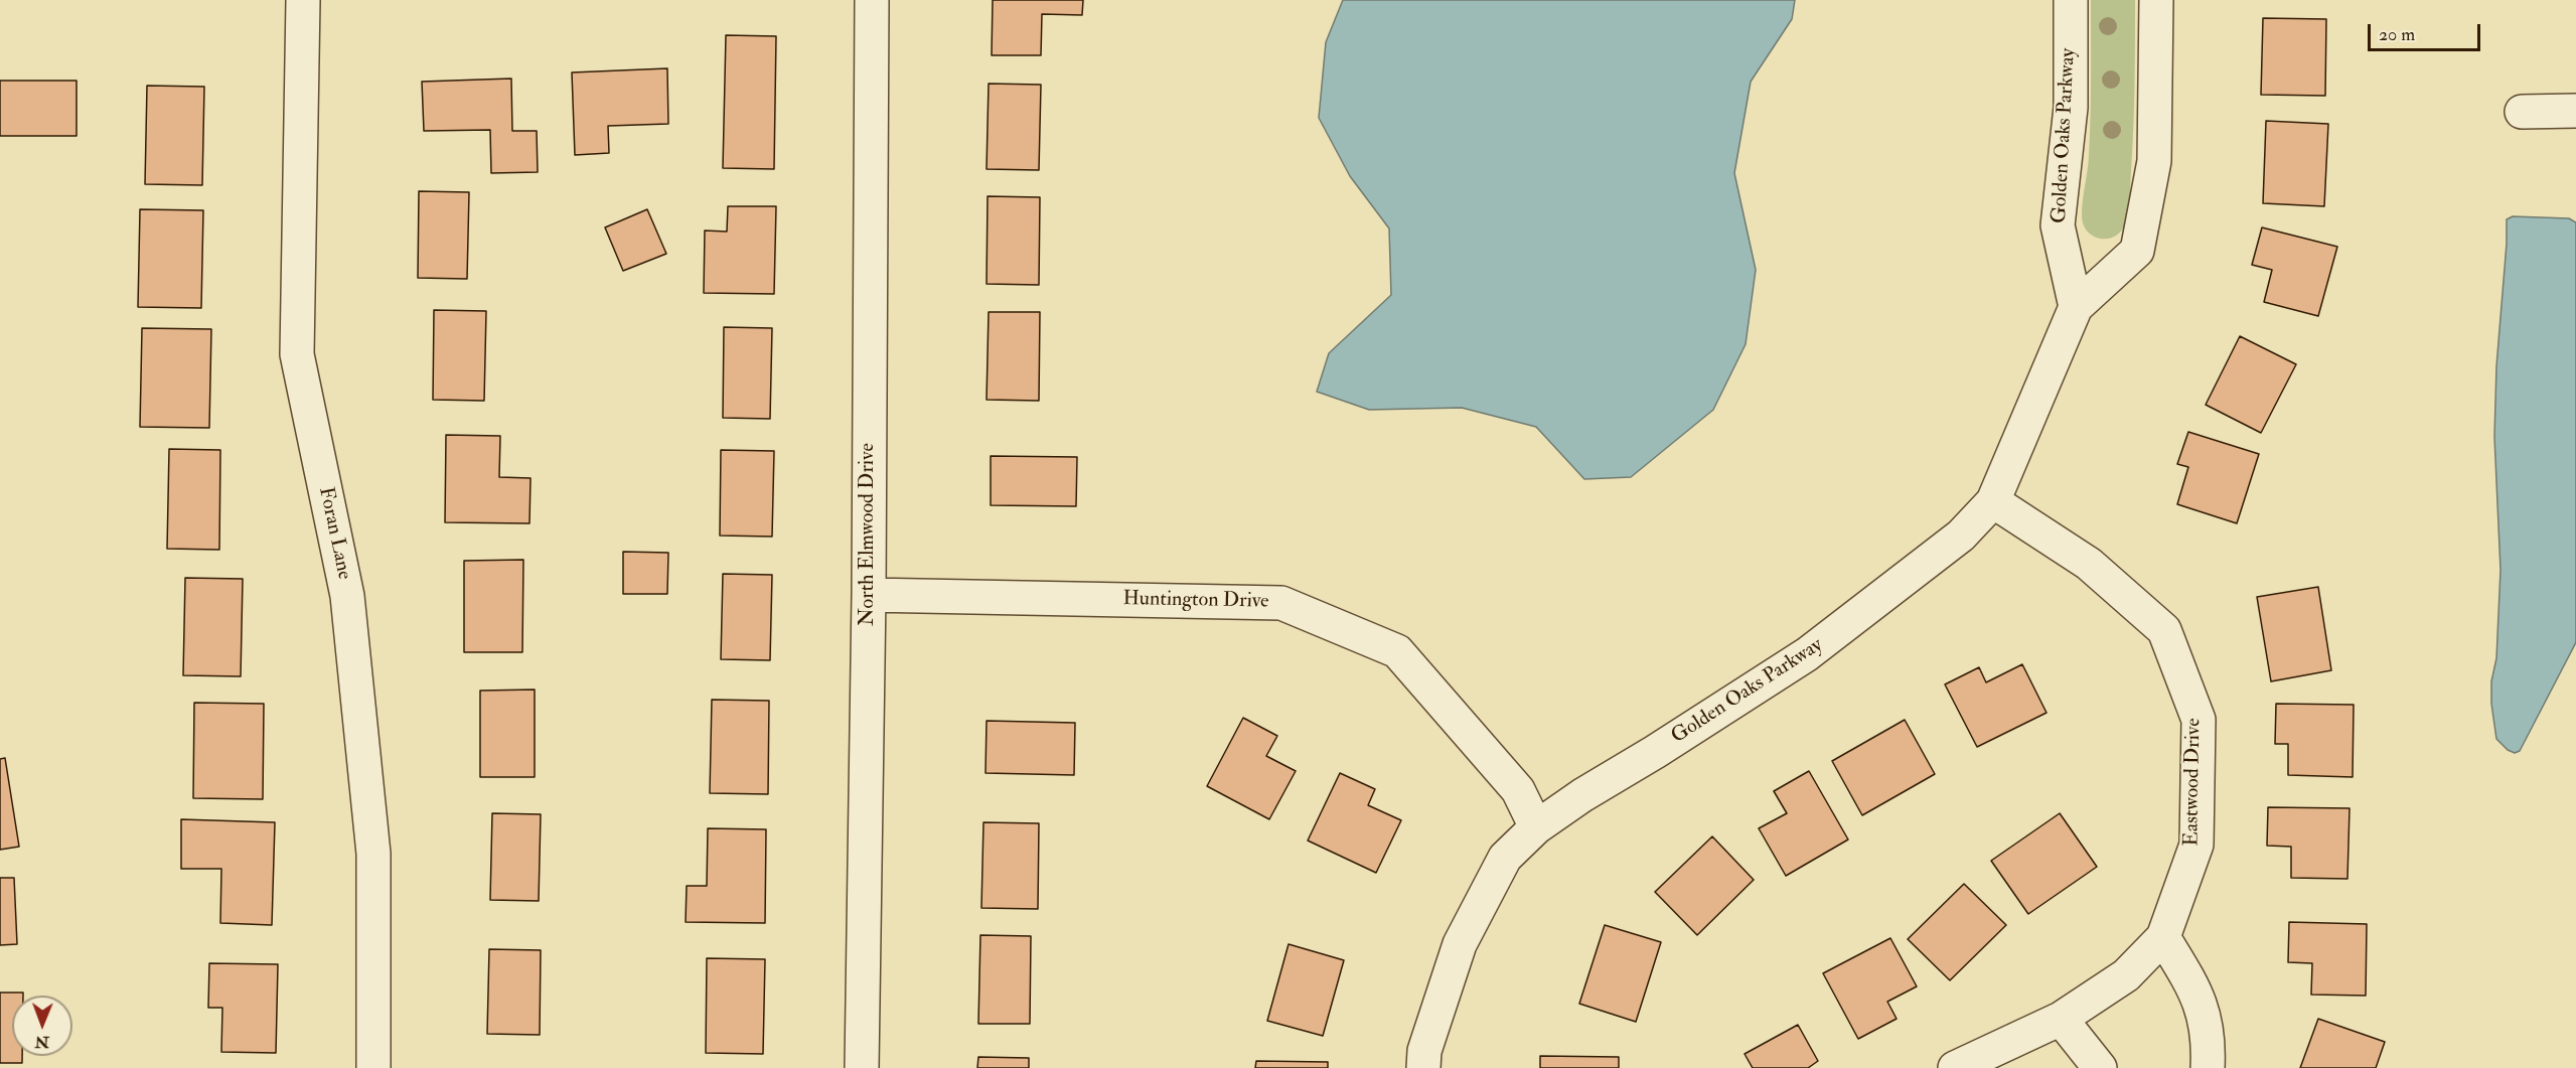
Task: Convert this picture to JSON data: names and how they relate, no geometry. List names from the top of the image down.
{
  "streets": {
    "street": [
      "Golden Oaks Parkway",
      "Foran Lane",
      "North Elmwood Drive",
      "Huntington Drive",
      "Eastwood Drive"
    ]
  },
  "crossings": [
    ["Golden Oaks Parkway", "Huntington Drive"],
    ["Golden Oaks Parkway", "Eastwood Drive"],
    ["North Elmwood Drive", "Huntington Drive"]
  ],
  "scale_bar": "20 m",
  "north": "bottom"
}
